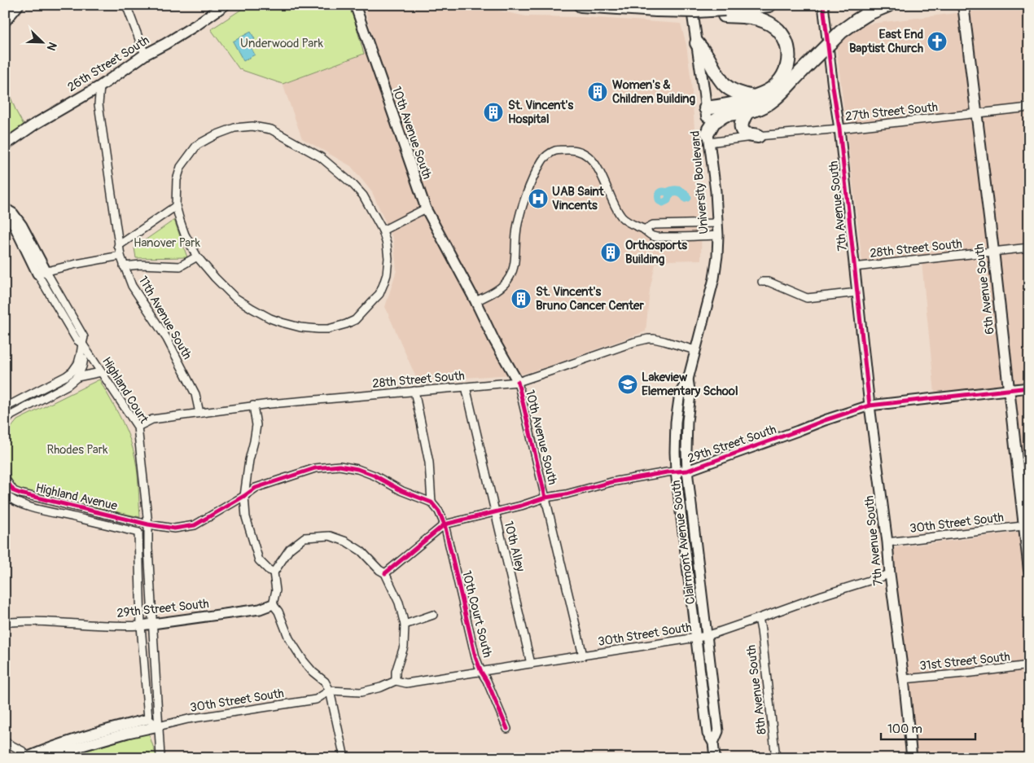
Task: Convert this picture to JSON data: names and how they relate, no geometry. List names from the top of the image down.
{
  "streets": {
    "main road": ["26th Street South", "University Boulevard", "6th Avenue South"],
    "street": [
      "27th Street South",
      "10th Avenue South",
      "7th Avenue South",
      "28th Street South",
      "11th Avenue South",
      "Highland Court",
      "29th Street South",
      "Highland Avenue",
      "30th Street South",
      "Clairmont Avenue South",
      "10th Alley",
      "10th Court South",
      "31st Street South",
      "8th Avenue South"
    ]
  },
  "crossings": [
    ["26th Street South", "11th Avenue South"],
    ["27th Street South", "University Boulevard"],
    ["27th Street South", "7th Avenue South"],
    ["27th Street South", "6th Avenue South"],
    ["10th Avenue South", "28th Street South"],
    ["10th Avenue South", "29th Street South"],
    ["10th Avenue South", "30th Street South"],
    ["University Boulevard", "28th Street South"],
    ["University Boulevard", "Clairmont Avenue South"],
    ["7th Avenue South", "28th Street South"],
    ["7th Avenue South", "29th Street South"],
    ["7th Avenue South", "30th Street South"],
    ["7th Avenue South", "31st Street South"],
    ["28th Street South", "6th Avenue South"],
    ["28th Street South", "11th Avenue South"],
    ["28th Street South", "Highland Court"],
    ["28th Street South", "10th Alley"],
    ["6th Avenue South", "29th Street South"],
    ["6th Avenue South", "30th Street South"],
    ["Highland Court", "Highland Avenue"],
    ["29th Street South", "30th Street South"],
    ["29th Street South", "Clairmont Avenue South"],
    ["29th Street South", "10th Alley"],
    ["29th Street South", "10th Court South"],
    ["Highland Avenue", "10th Court South"],
    ["30th Street South", "Clairmont Avenue South"],
    ["30th Street South", "10th Alley"],
    ["30th Street South", "10th Court South"],
    ["30th Street South", "8th Avenue South"]
  ],
  "parks": ["Underwood Park", "Hanover Park", "Rhodes Park"],
  "places": {
    "church": ["East End Baptist Church"],
    "building": [
      "Women's & Children Building",
      "St. Vincent's Hospital",
      "Orthosports Building",
      "St. Vincent's Bruno Cancer Center"
    ],
    "hospital": ["UAB Saint Vincents"],
    "school or university": ["Lakeview Elementary School"]
  },
  "scale_bar": "100 m",
  "north": "bottom right"
}
